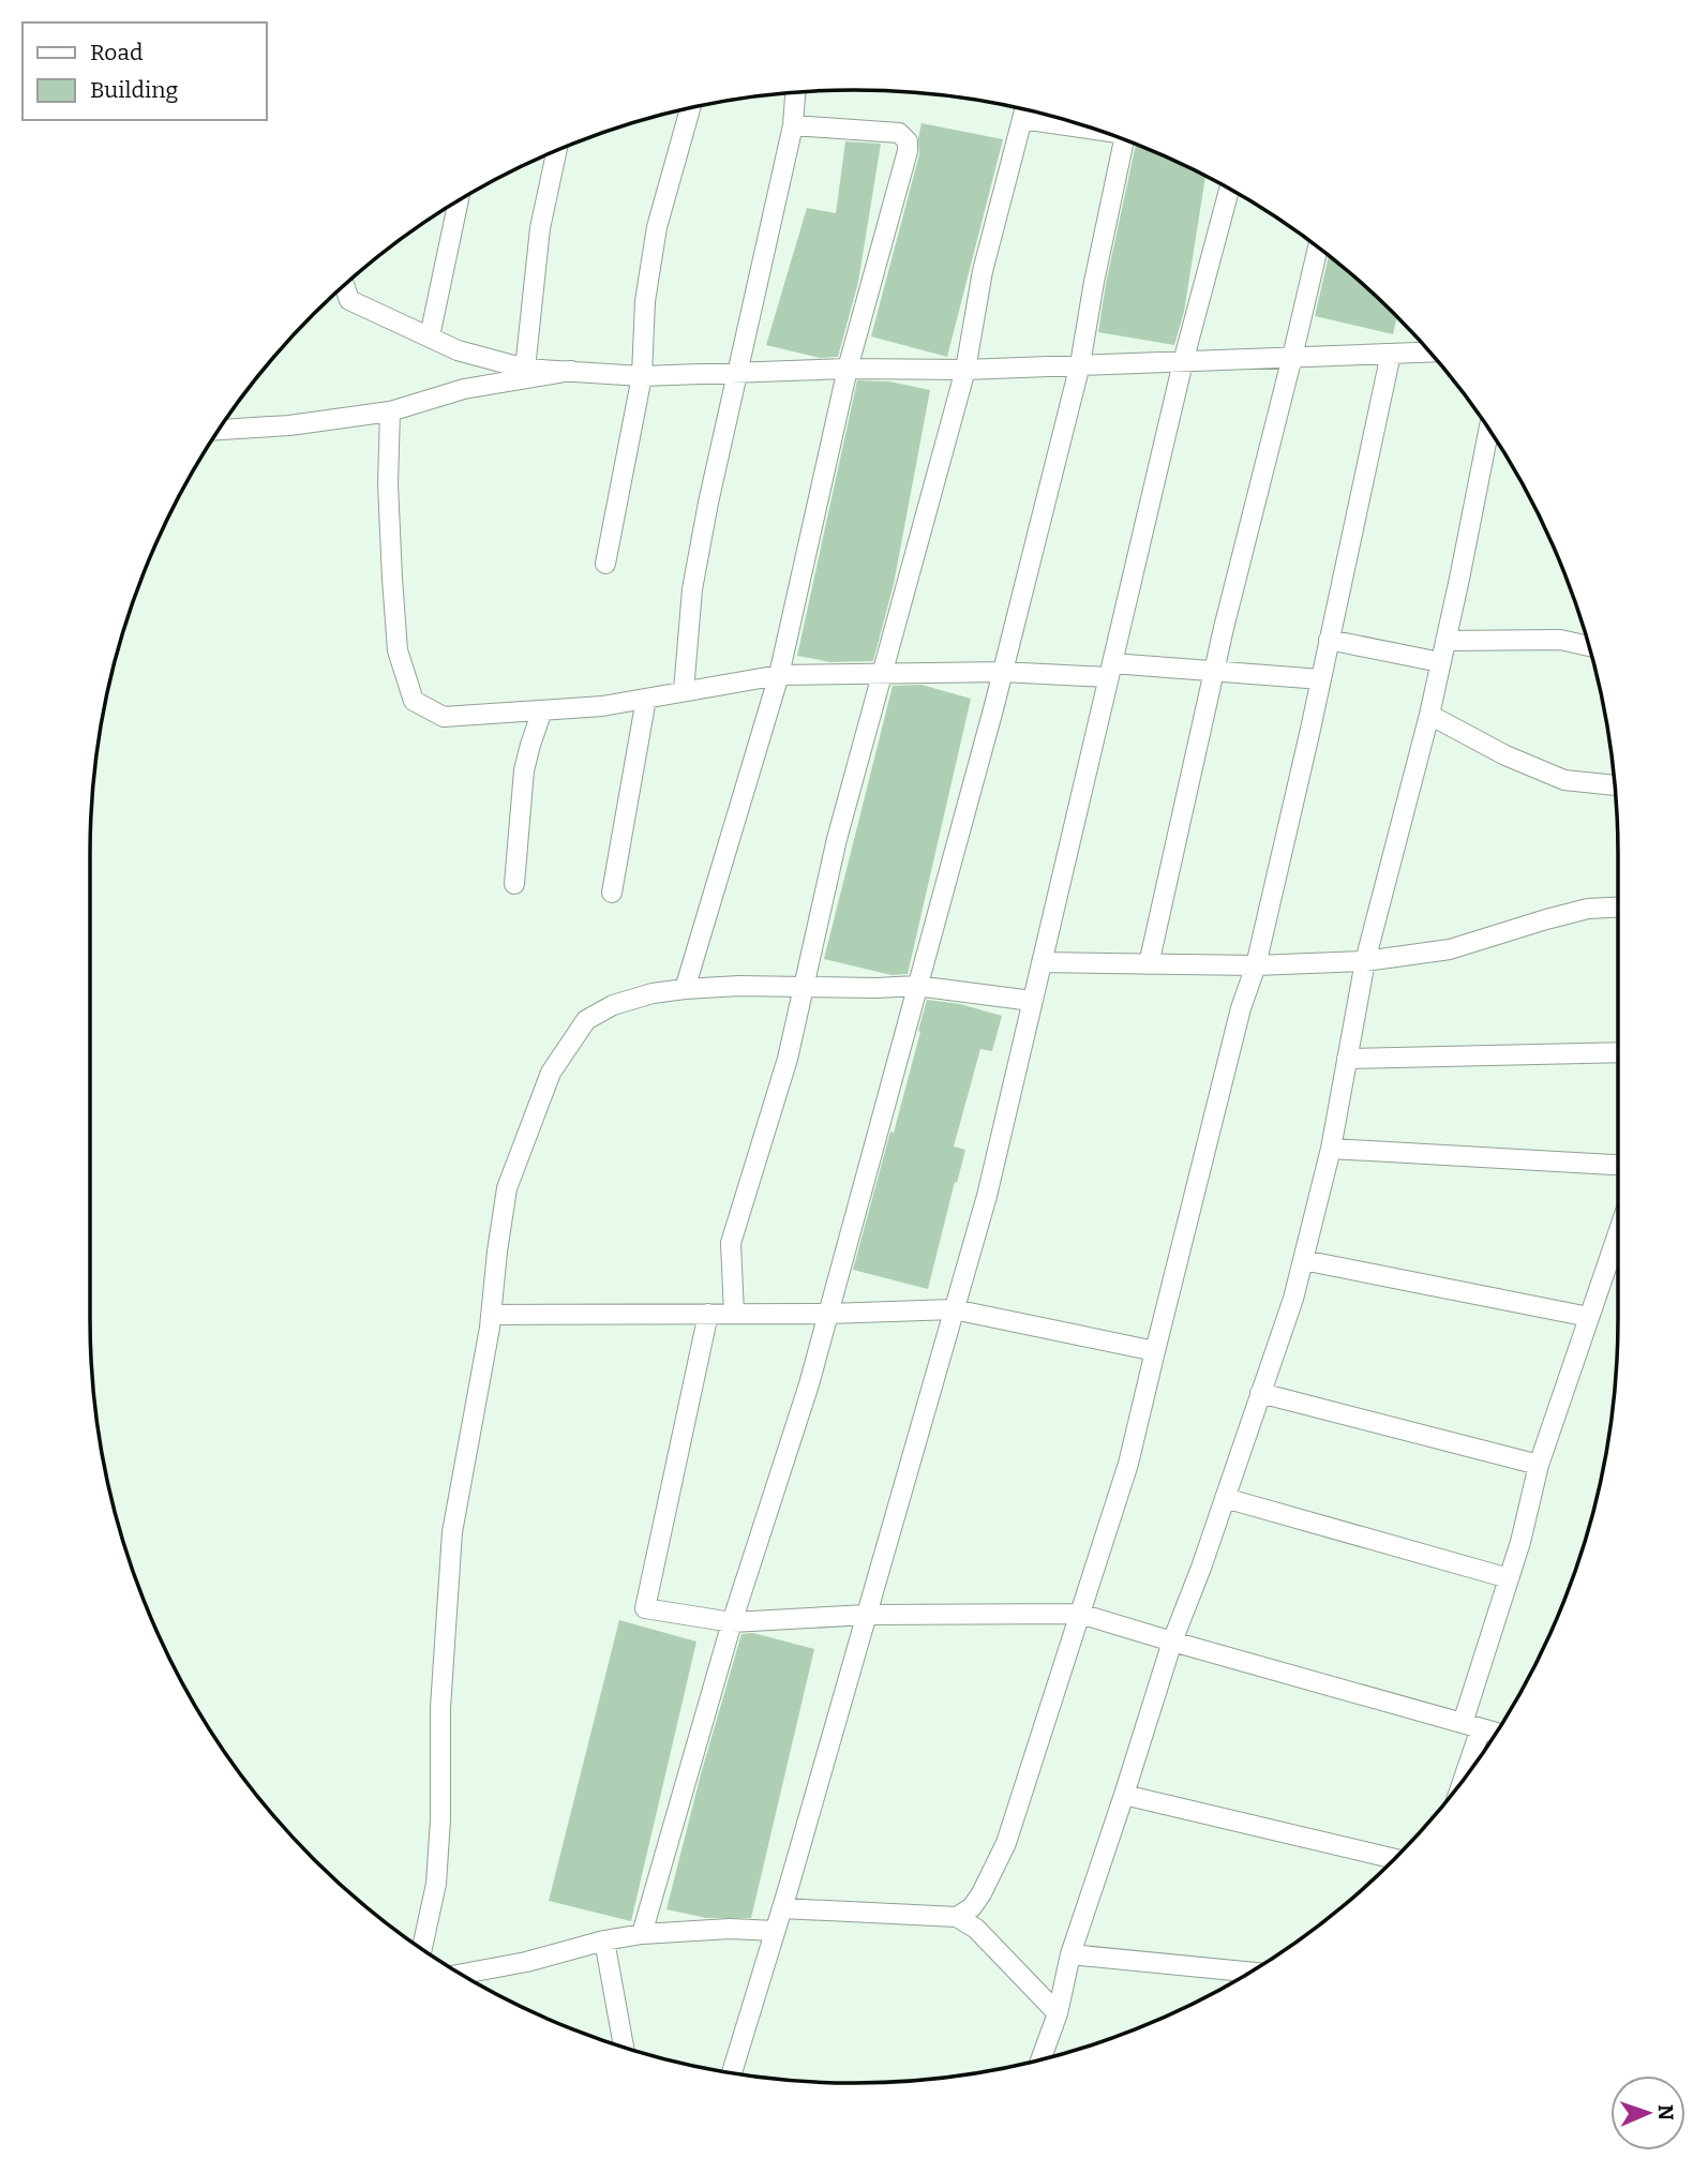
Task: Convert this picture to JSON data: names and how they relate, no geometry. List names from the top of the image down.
{
  "legend": ["Road", "Building"],
  "north": "right"
}
